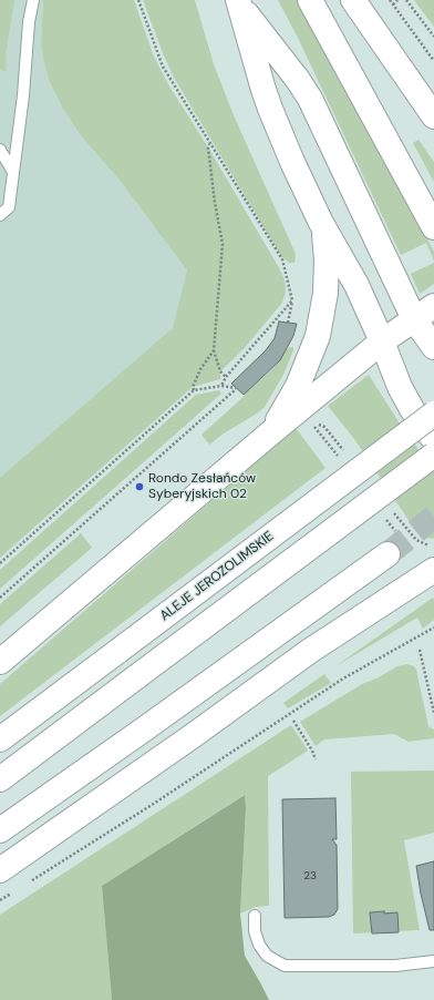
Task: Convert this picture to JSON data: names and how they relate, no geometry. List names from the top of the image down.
{
  "streets": {
    "main road": ["ALEJE JEROZOLIMSKIE"]
  },
  "places": ["Rondo Zesłańców Syberyjskich 02"],
  "house_numbers": ["23"]
}
